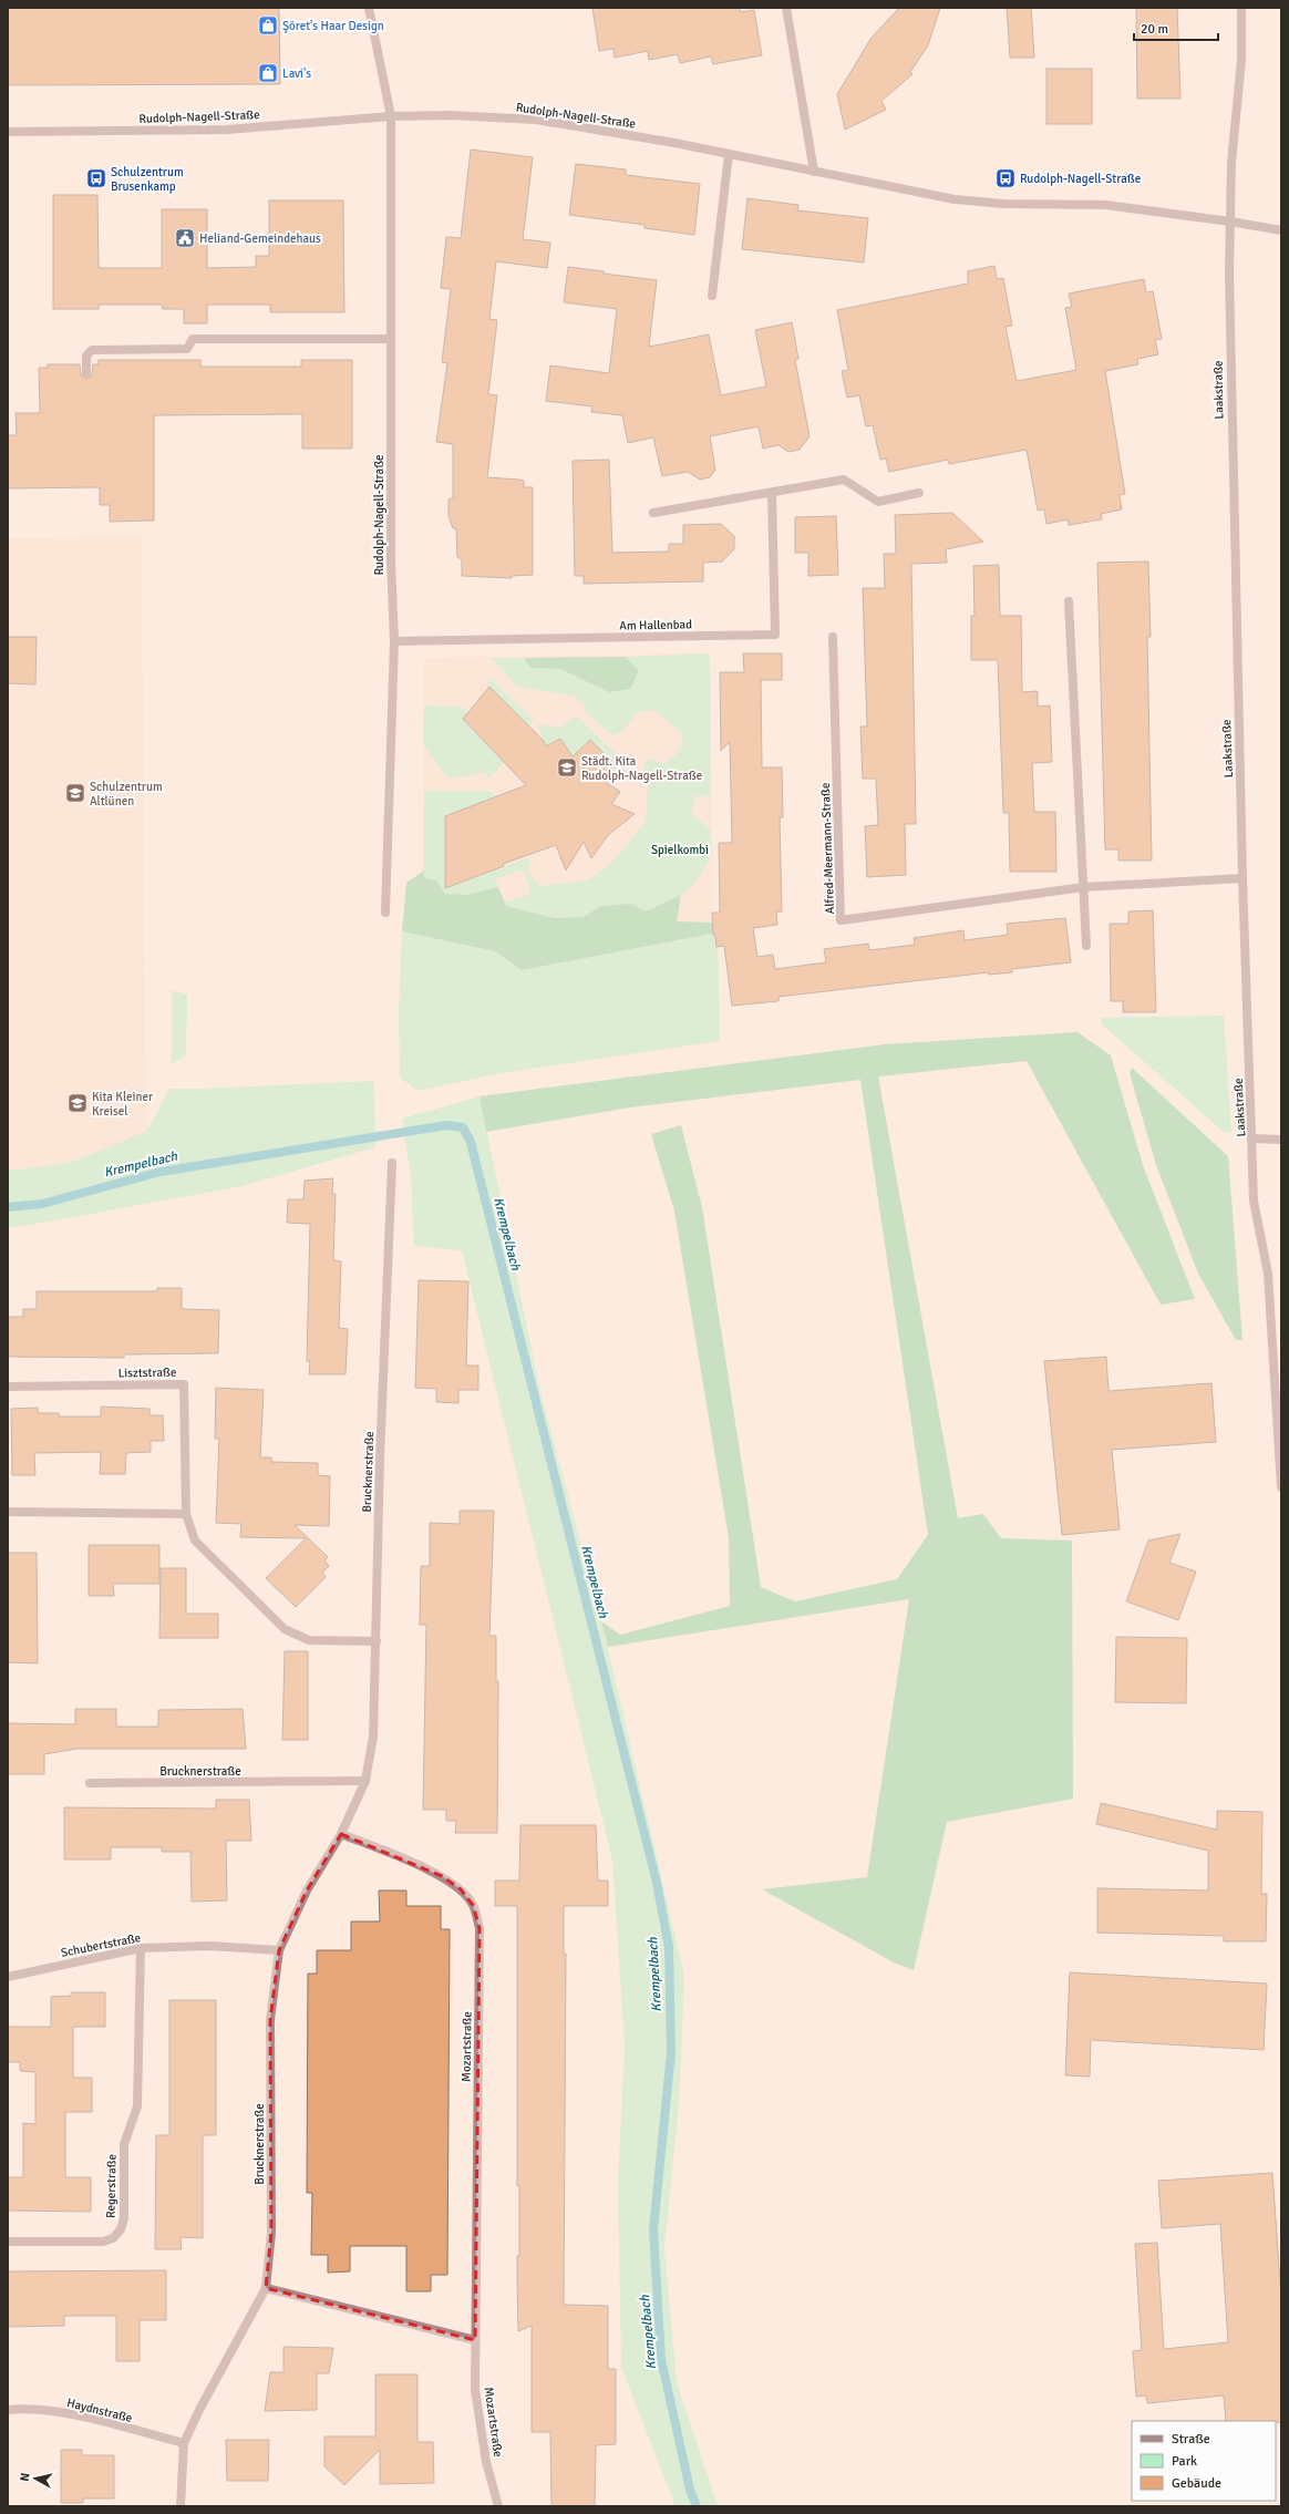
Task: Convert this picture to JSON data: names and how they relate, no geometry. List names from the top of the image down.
{
  "streets": {
    "street": [
      "Rudolph-Nagell-Straße",
      "Laakstraße",
      "Am Hallenbad",
      "Alfred-Meermann-Straße",
      "Lisztstraße",
      "Brucknerstraße",
      "Schubertstraße",
      "Mozartstraße",
      "Regerstraße",
      "Haydnstraße"
    ]
  },
  "crossings": [
    ["Rudolph-Nagell-Straße", "Laakstraße"],
    ["Rudolph-Nagell-Straße", "Am Hallenbad"],
    ["Laakstraße", "Alfred-Meermann-Straße"],
    ["Lisztstraße", "Brucknerstraße"],
    ["Brucknerstraße", "Schubertstraße"],
    ["Brucknerstraße", "Mozartstraße"],
    ["Brucknerstraße", "Haydnstraße"],
    ["Schubertstraße", "Regerstraße"]
  ],
  "water": ["Krempelbach"],
  "parks": ["Spielkombi"],
  "places": {
    "shop": ["Şöret's Haar Design", "Lavi's"],
    "bus stop": ["Schulzentrum Brusenkamp", "Rudolph-Nagell-Straße"],
    "public building": ["Heliand-Gemeindehaus"],
    "school or university": ["Städt. Kita Rudolph-Nagell-Straße", "Schulzentrum Altlünen", "Kita Kleiner Kreisel"]
  },
  "legend": ["Straße", "Park", "Gebäude"],
  "scale_bar": "20 m",
  "north": "left"
}
